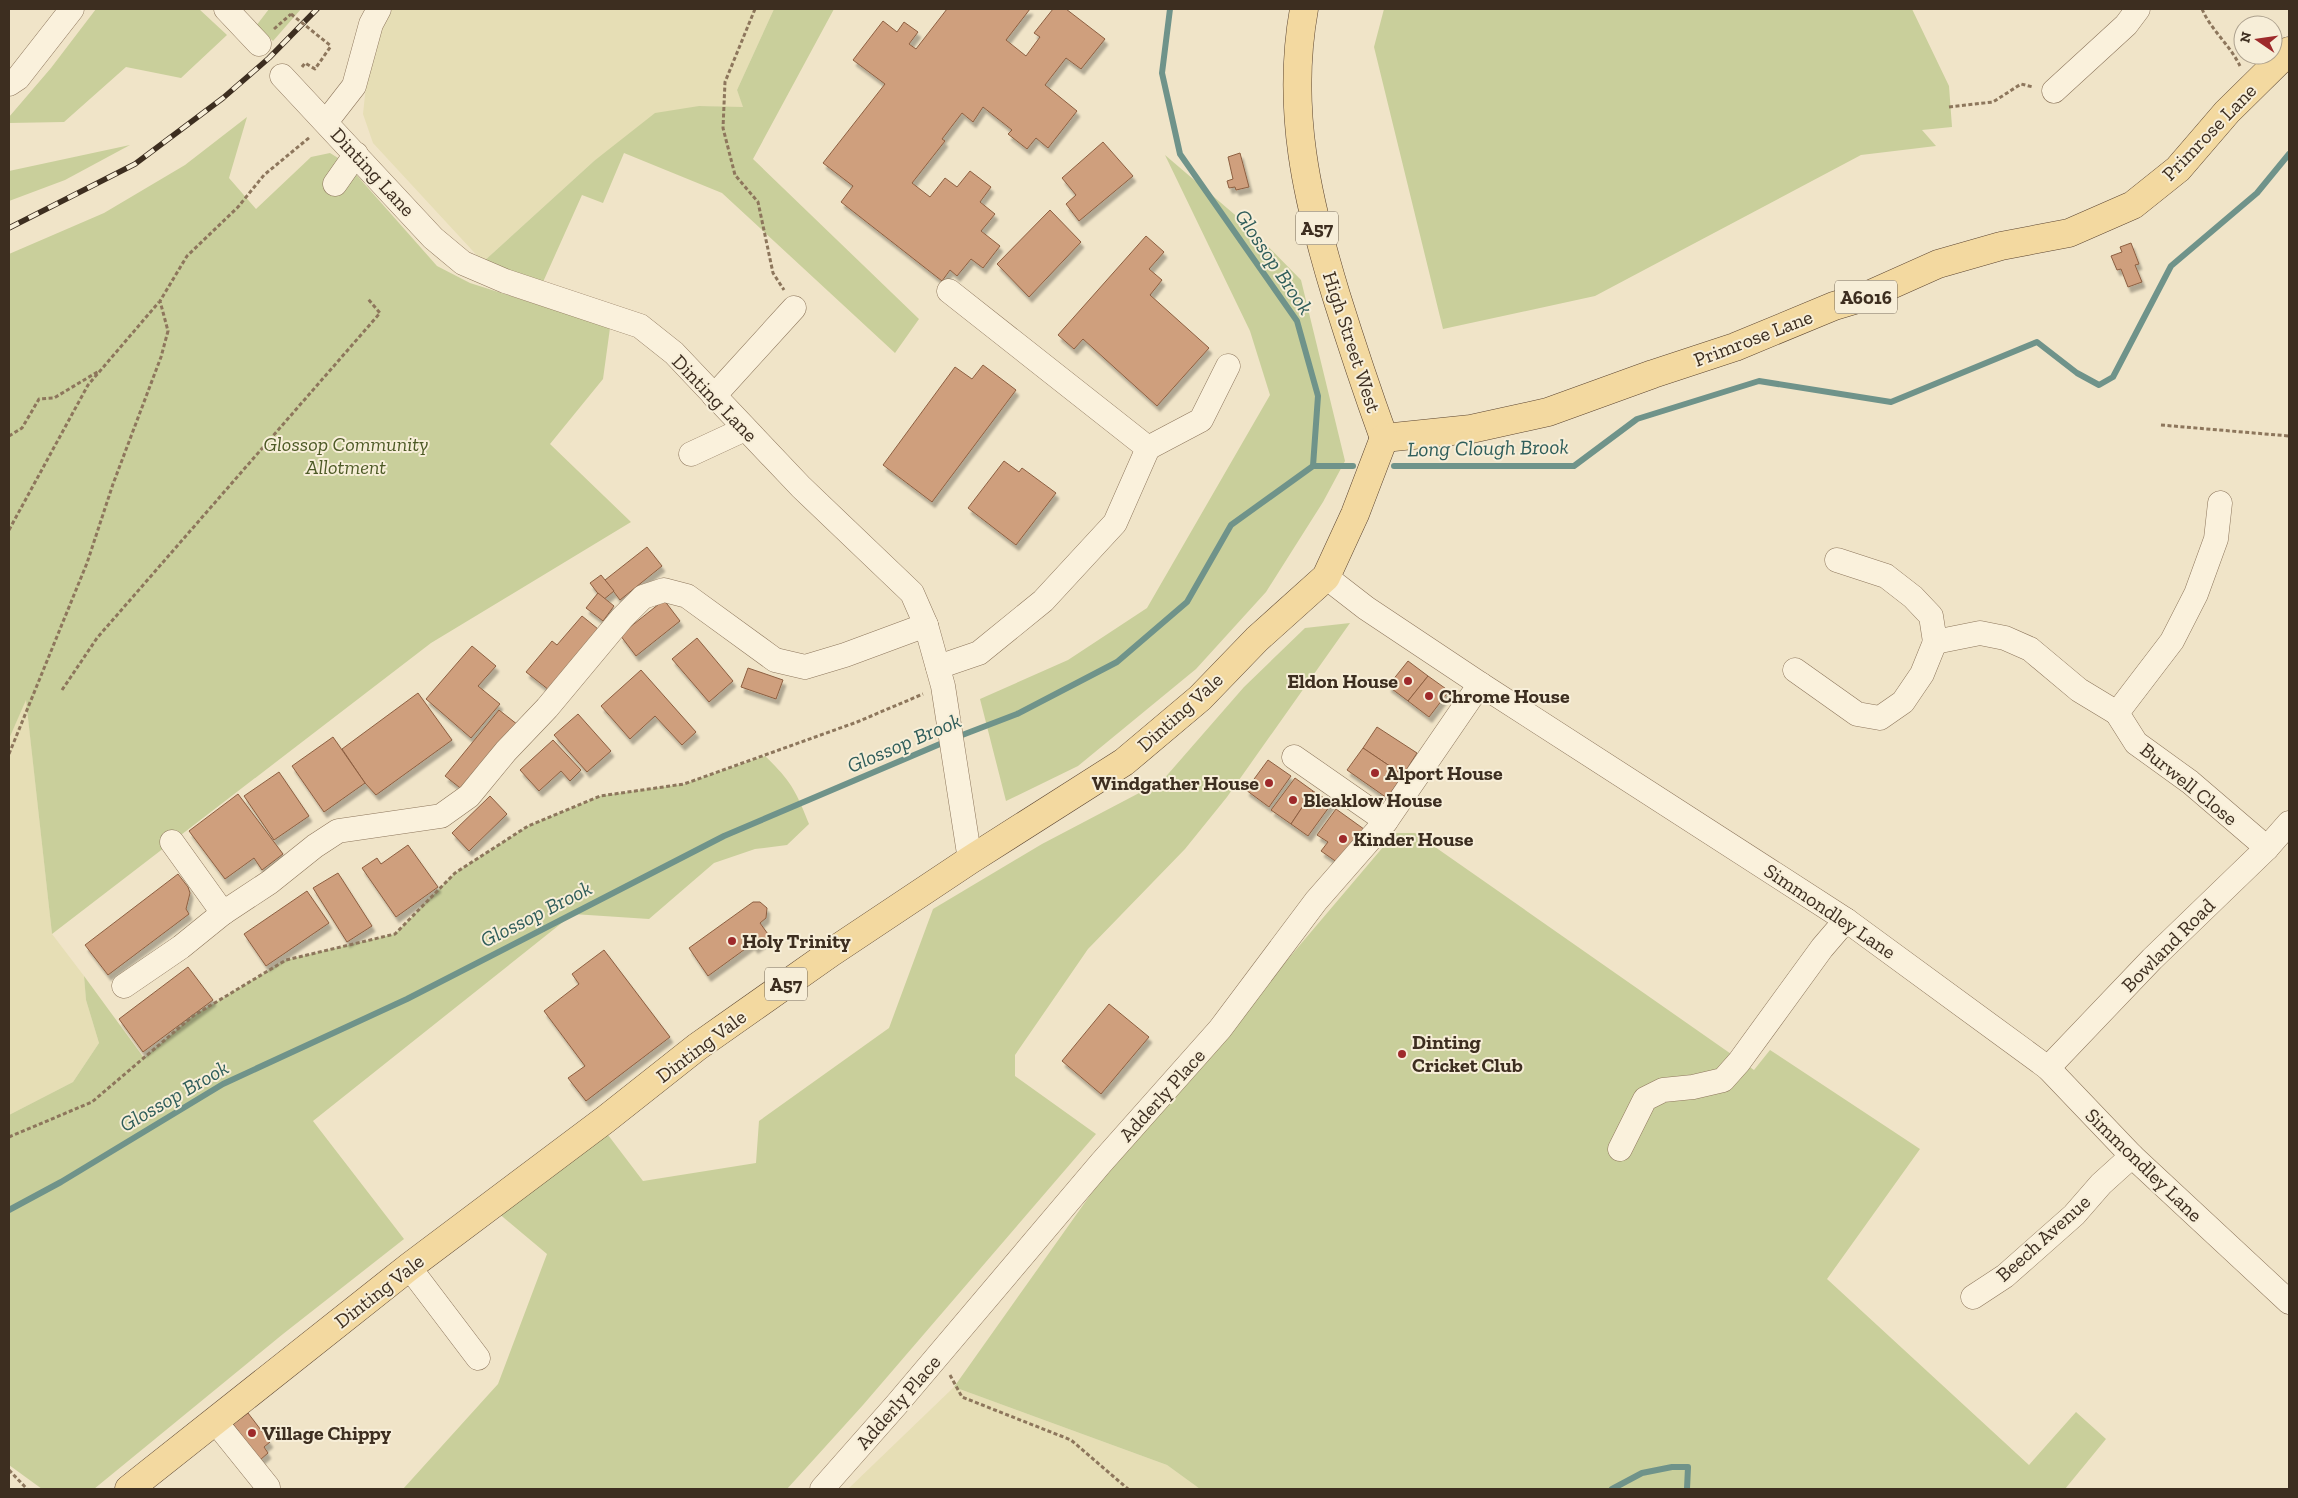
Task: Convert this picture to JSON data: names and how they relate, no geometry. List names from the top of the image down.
{
  "streets": {
    "main road": [
      "Primrose Lane",
      "A57",
      "A6016",
      "High Street West",
      "Dinting Vale"
    ],
    "street": [
      "Dinting Lane",
      "Burwell Close",
      "Simmondley Lane",
      "Bowland Road",
      "Adderly Place",
      "Beech Avenue"
    ]
  },
  "crossings": [
    ["Primrose Lane", "High Street West"],
    ["Primrose Lane", "Dinting Vale"],
    ["Dinting Lane", "Dinting Vale"],
    ["High Street West", "Dinting Vale"],
    ["Dinting Vale", "Simmondley Lane"],
    ["Burwell Close", "Bowland Road"],
    ["Simmondley Lane", "Bowland Road"],
    ["Simmondley Lane", "Adderly Place"],
    ["Simmondley Lane", "Beech Avenue"]
  ],
  "water": ["Glossop Brook", "Long Clough Brook"],
  "parks": ["Glossop Community Allotment"],
  "places": [
    "Eldon House",
    "Chrome House",
    "Alport House",
    "Windgather House",
    "Bleaklow House",
    "Kinder House",
    "Holy Trinity",
    "Dinting Cricket Club",
    "Village Chippy"
  ],
  "north": "left"
}
